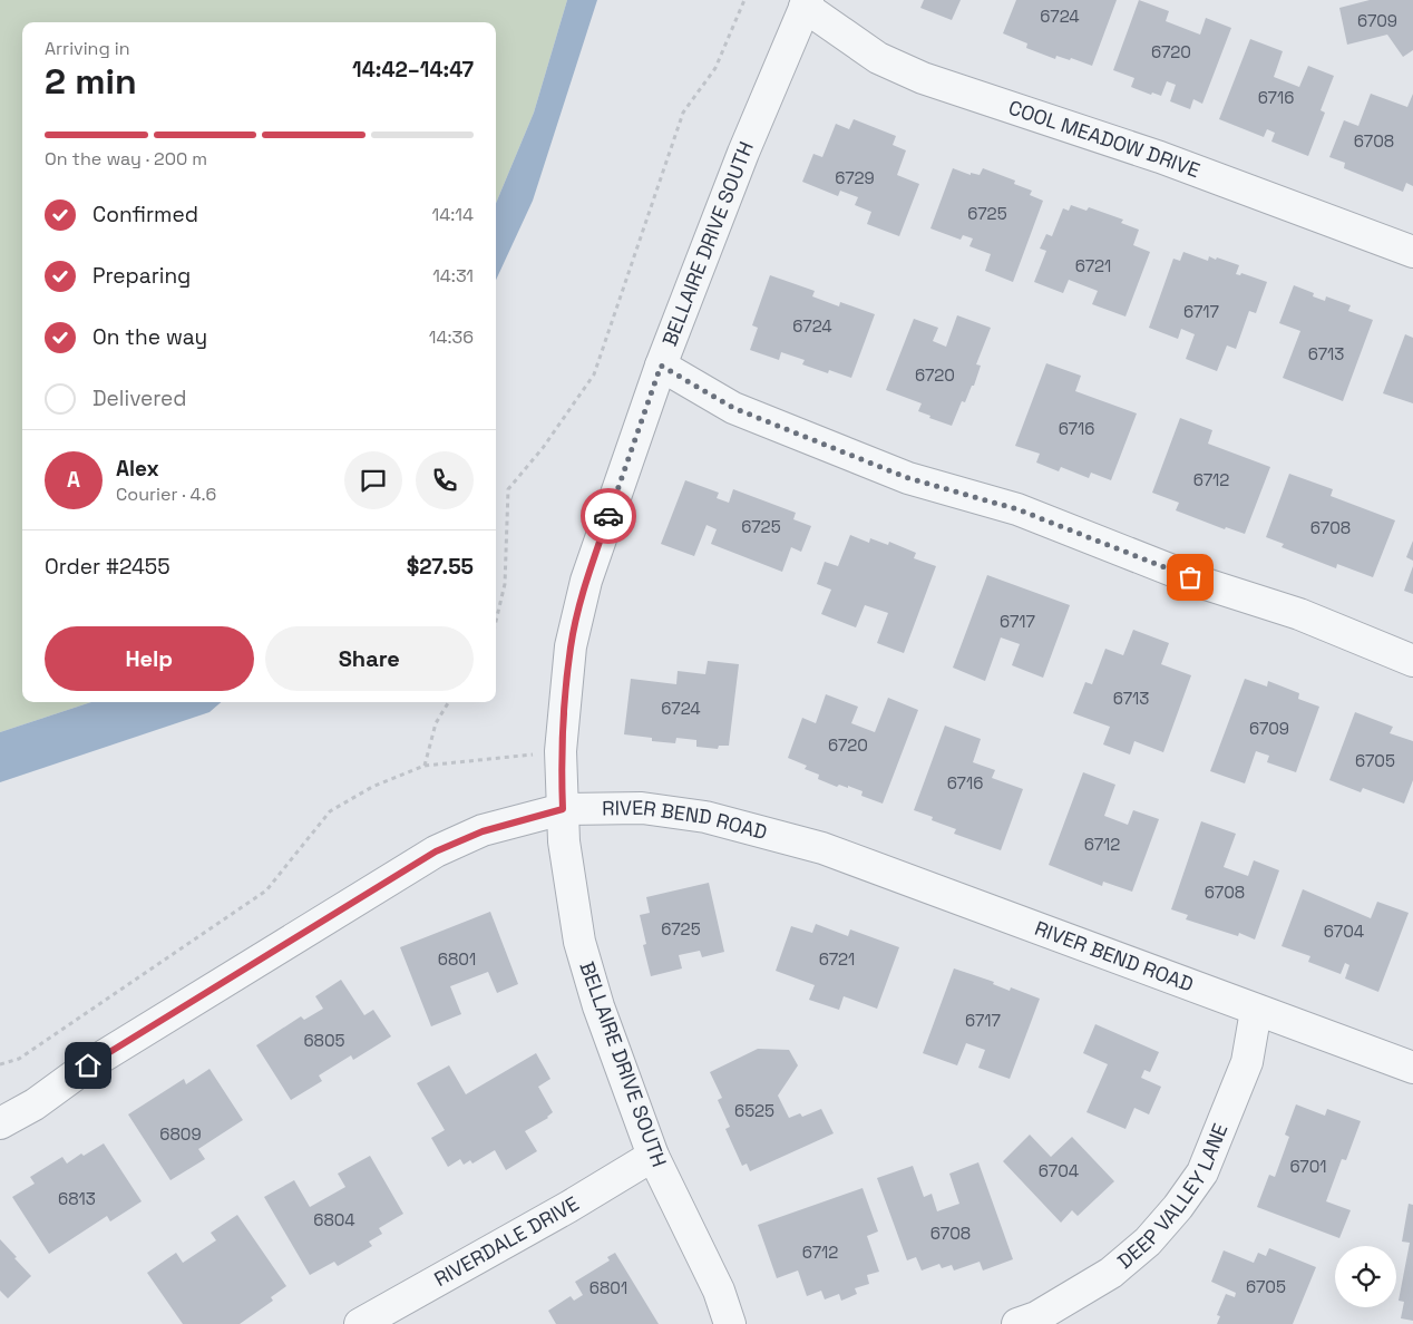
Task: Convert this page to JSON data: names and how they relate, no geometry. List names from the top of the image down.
{
  "streets": {
    "street": [
      "COOL MEADOW DRIVE",
      "BELLAIRE DRIVE SOUTH",
      "RIVER BEND ROAD",
      "DEEP VALLEY LANE",
      "RIVERDALE DRIVE"
    ]
  },
  "crossings": [
    ["COOL MEADOW DRIVE", "BELLAIRE DRIVE SOUTH"],
    ["BELLAIRE DRIVE SOUTH", "RIVER BEND ROAD"],
    ["BELLAIRE DRIVE SOUTH", "RIVERDALE DRIVE"],
    ["RIVER BEND ROAD", "DEEP VALLEY LANE"]
  ],
  "house_numbers": [
    "6724",
    "6709",
    "6720",
    "6716",
    "6708",
    "6729",
    "6725",
    "6721",
    "6717",
    "6724",
    "6713",
    "6720",
    "6716",
    "6712",
    "6725",
    "6708",
    "6717",
    "6713",
    "6724",
    "6709",
    "6720",
    "6705",
    "6716",
    "6712",
    "6708",
    "6725",
    "6704",
    "6801",
    "6721",
    "6717",
    "6805",
    "6525",
    "6809",
    "6701",
    "6704",
    "6813",
    "6804",
    "6708",
    "6712",
    "6705",
    "6801"
  ],
  "page": {
    "heading": ["2 min", "Arriving in", "14:42–14:47"],
    "panel": [
      "Alex",
      "Courier · 4.6",
      "Order #2455",
      "$27.55"
    ],
    "bar": "On the way · 200 m",
    "list": [
      ["Confirmed", "14:14"],
      ["Preparing", "14:31"],
      ["On the way", "14:36"],
      "Delivered"
    ],
    "round": "A",
    "buttons": ["Help", "Share"]
  }
}
